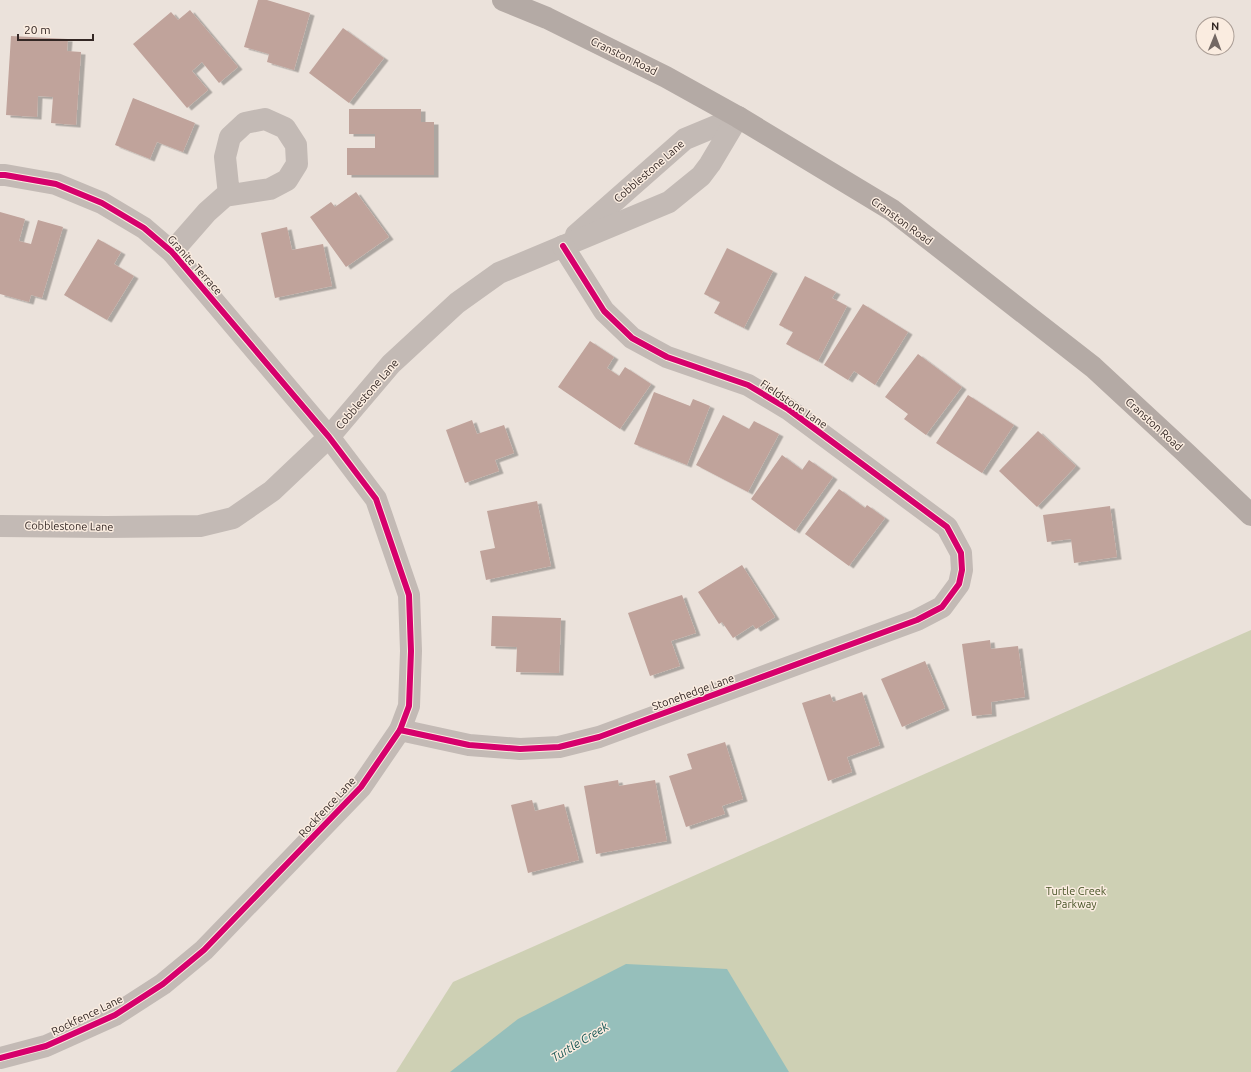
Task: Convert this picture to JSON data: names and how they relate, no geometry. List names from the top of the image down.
{
  "streets": {
    "street": [
      "Cranston Road",
      "Cobblestone Lane",
      "Granite Terrace",
      "Fieldstone Lane",
      "Stonehedge Lane",
      "Rockfence Lane"
    ]
  },
  "crossings": [
    ["Cranston Road", "Cobblestone Lane"],
    ["Cobblestone Lane", "Granite Terrace"],
    ["Cobblestone Lane", "Fieldstone Lane"],
    ["Cobblestone Lane", "Rockfence Lane"],
    ["Granite Terrace", "Rockfence Lane"],
    ["Fieldstone Lane", "Stonehedge Lane"],
    ["Stonehedge Lane", "Rockfence Lane"]
  ],
  "water": ["Turtle Creek"],
  "parks": ["Turtle Creek Parkway"],
  "scale_bar": "20 m",
  "north": "top"
}
